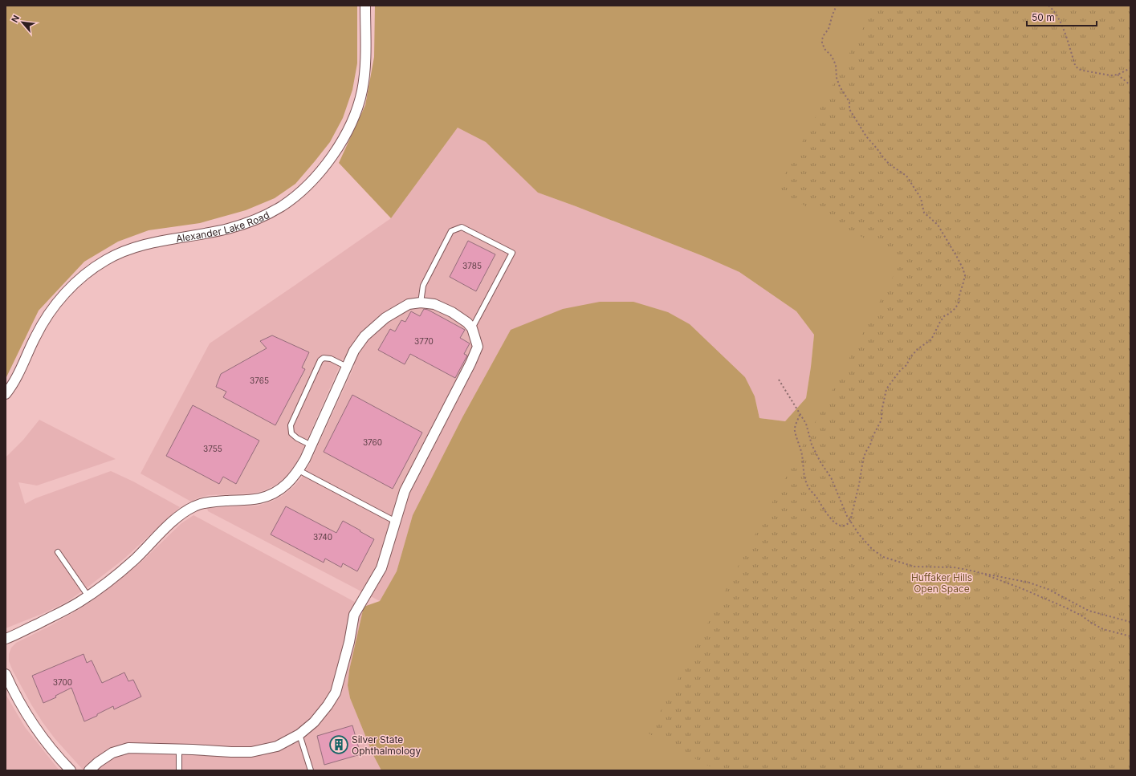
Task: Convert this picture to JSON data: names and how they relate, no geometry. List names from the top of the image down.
{
  "streets": {
    "street": ["Alexander Lake Road"]
  },
  "parks": ["Huffaker Hills Open Space"],
  "places": {
    "building": ["Silver State Ophthalmology"]
  },
  "house_numbers": [
    "3785",
    "3770",
    "3765",
    "3760",
    "3755",
    "3740",
    "3700"
  ],
  "scale_bar": "50 m",
  "north": "top left"
}
